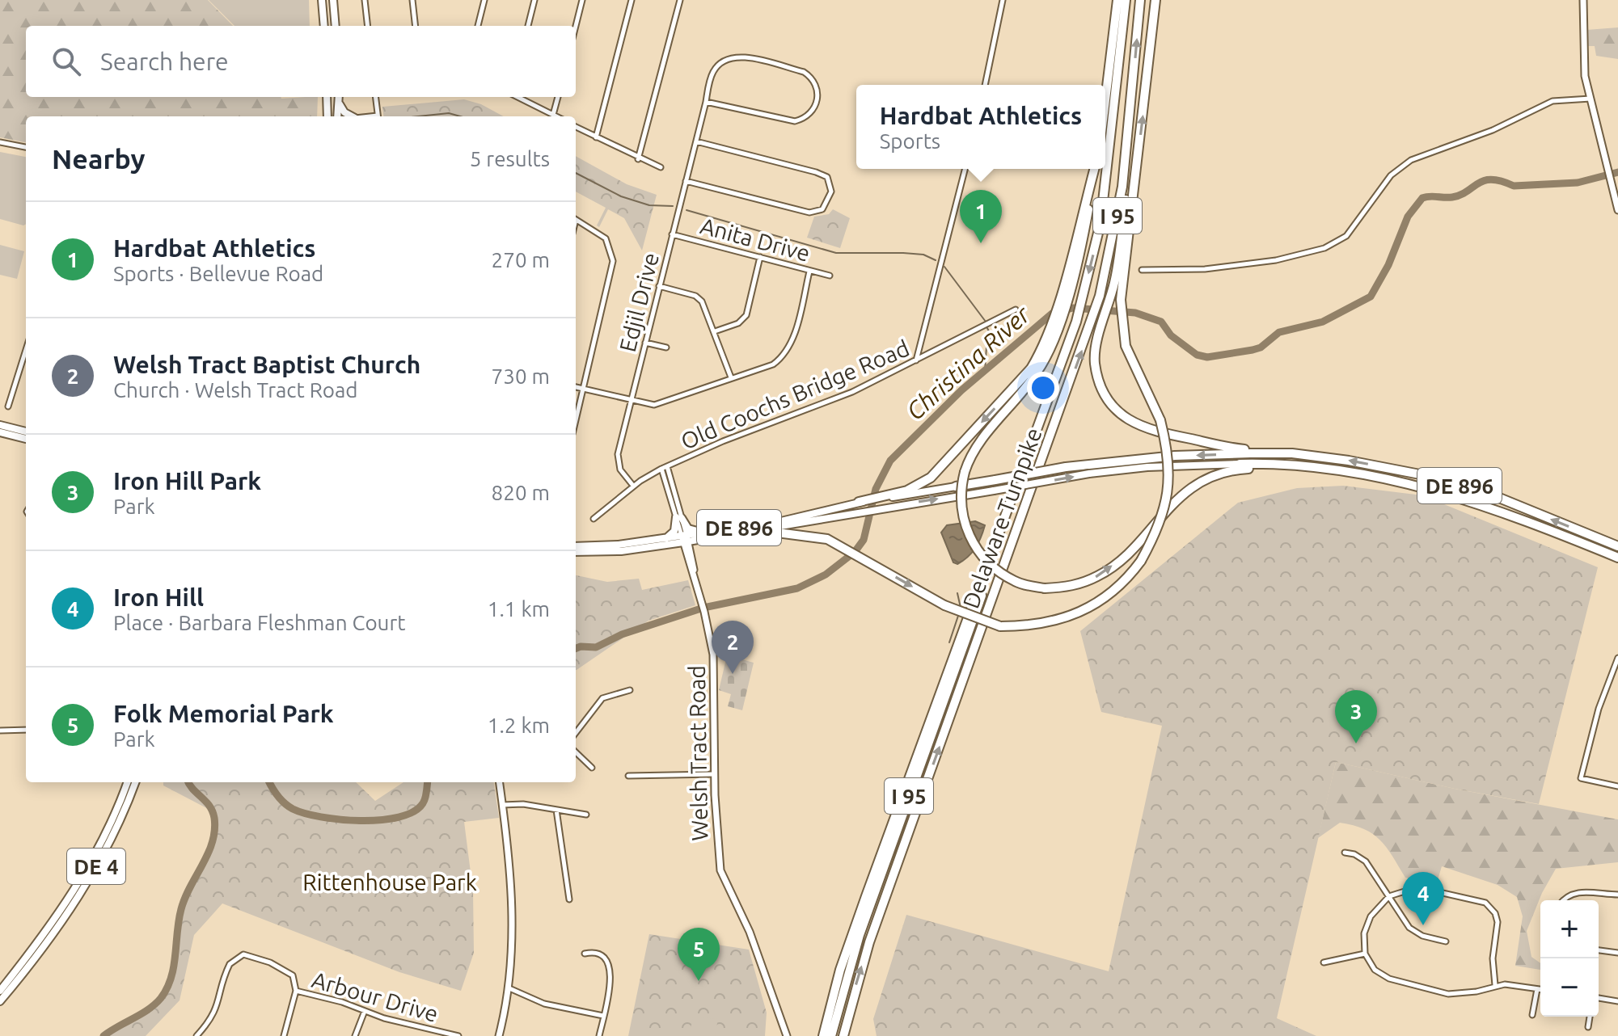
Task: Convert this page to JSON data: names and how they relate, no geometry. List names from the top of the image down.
{
  "streets": {
    "highway": ["I 95", "DE 896", "Delaware Turnpike"],
    "main road": ["DE 4"],
    "street": [
      "Anita Drive",
      "Edjil Drive",
      "Old Coochs Bridge Road",
      "Welsh Tract Road",
      "Arbour Drive"
    ]
  },
  "crossings": [
    ["Anita Drive", "Edjil Drive"],
    ["Edjil Drive", "Old Coochs Bridge Road"],
    ["Old Coochs Bridge Road", "Welsh Tract Road"],
    ["DE 896", "Welsh Tract Road"]
  ],
  "water": ["Christina River"],
  "parks": ["Rittenhouse Park"],
  "page": {
    "search": "Search here",
    "popup": ["Hardbat Athletics", "Sports"],
    "heading": ["Nearby", "5 results"],
    "pins": [
      "1",
      "2",
      "3",
      "4",
      "5"
    ],
    "list": [
      {
        "mark": "1",
        "name": "Hardbat Athletics",
        "note": "Sports · Bellevue Road",
        "value": "270 m"
      },
      {
        "mark": "2",
        "name": "Welsh Tract Baptist Church",
        "note": "Church · Welsh Tract Road",
        "value": "730 m"
      },
      {
        "mark": "3",
        "name": "Iron Hill Park",
        "note": "Park",
        "value": "820 m"
      },
      {
        "mark": "4",
        "name": "Iron Hill",
        "note": "Place · Barbara Fleshman Court",
        "value": "1.1 km"
      },
      {
        "mark": "5",
        "name": "Folk Memorial Park",
        "note": "Park",
        "value": "1.2 km"
      }
    ],
    "map_buttons": ["+", "−"]
  }
}
